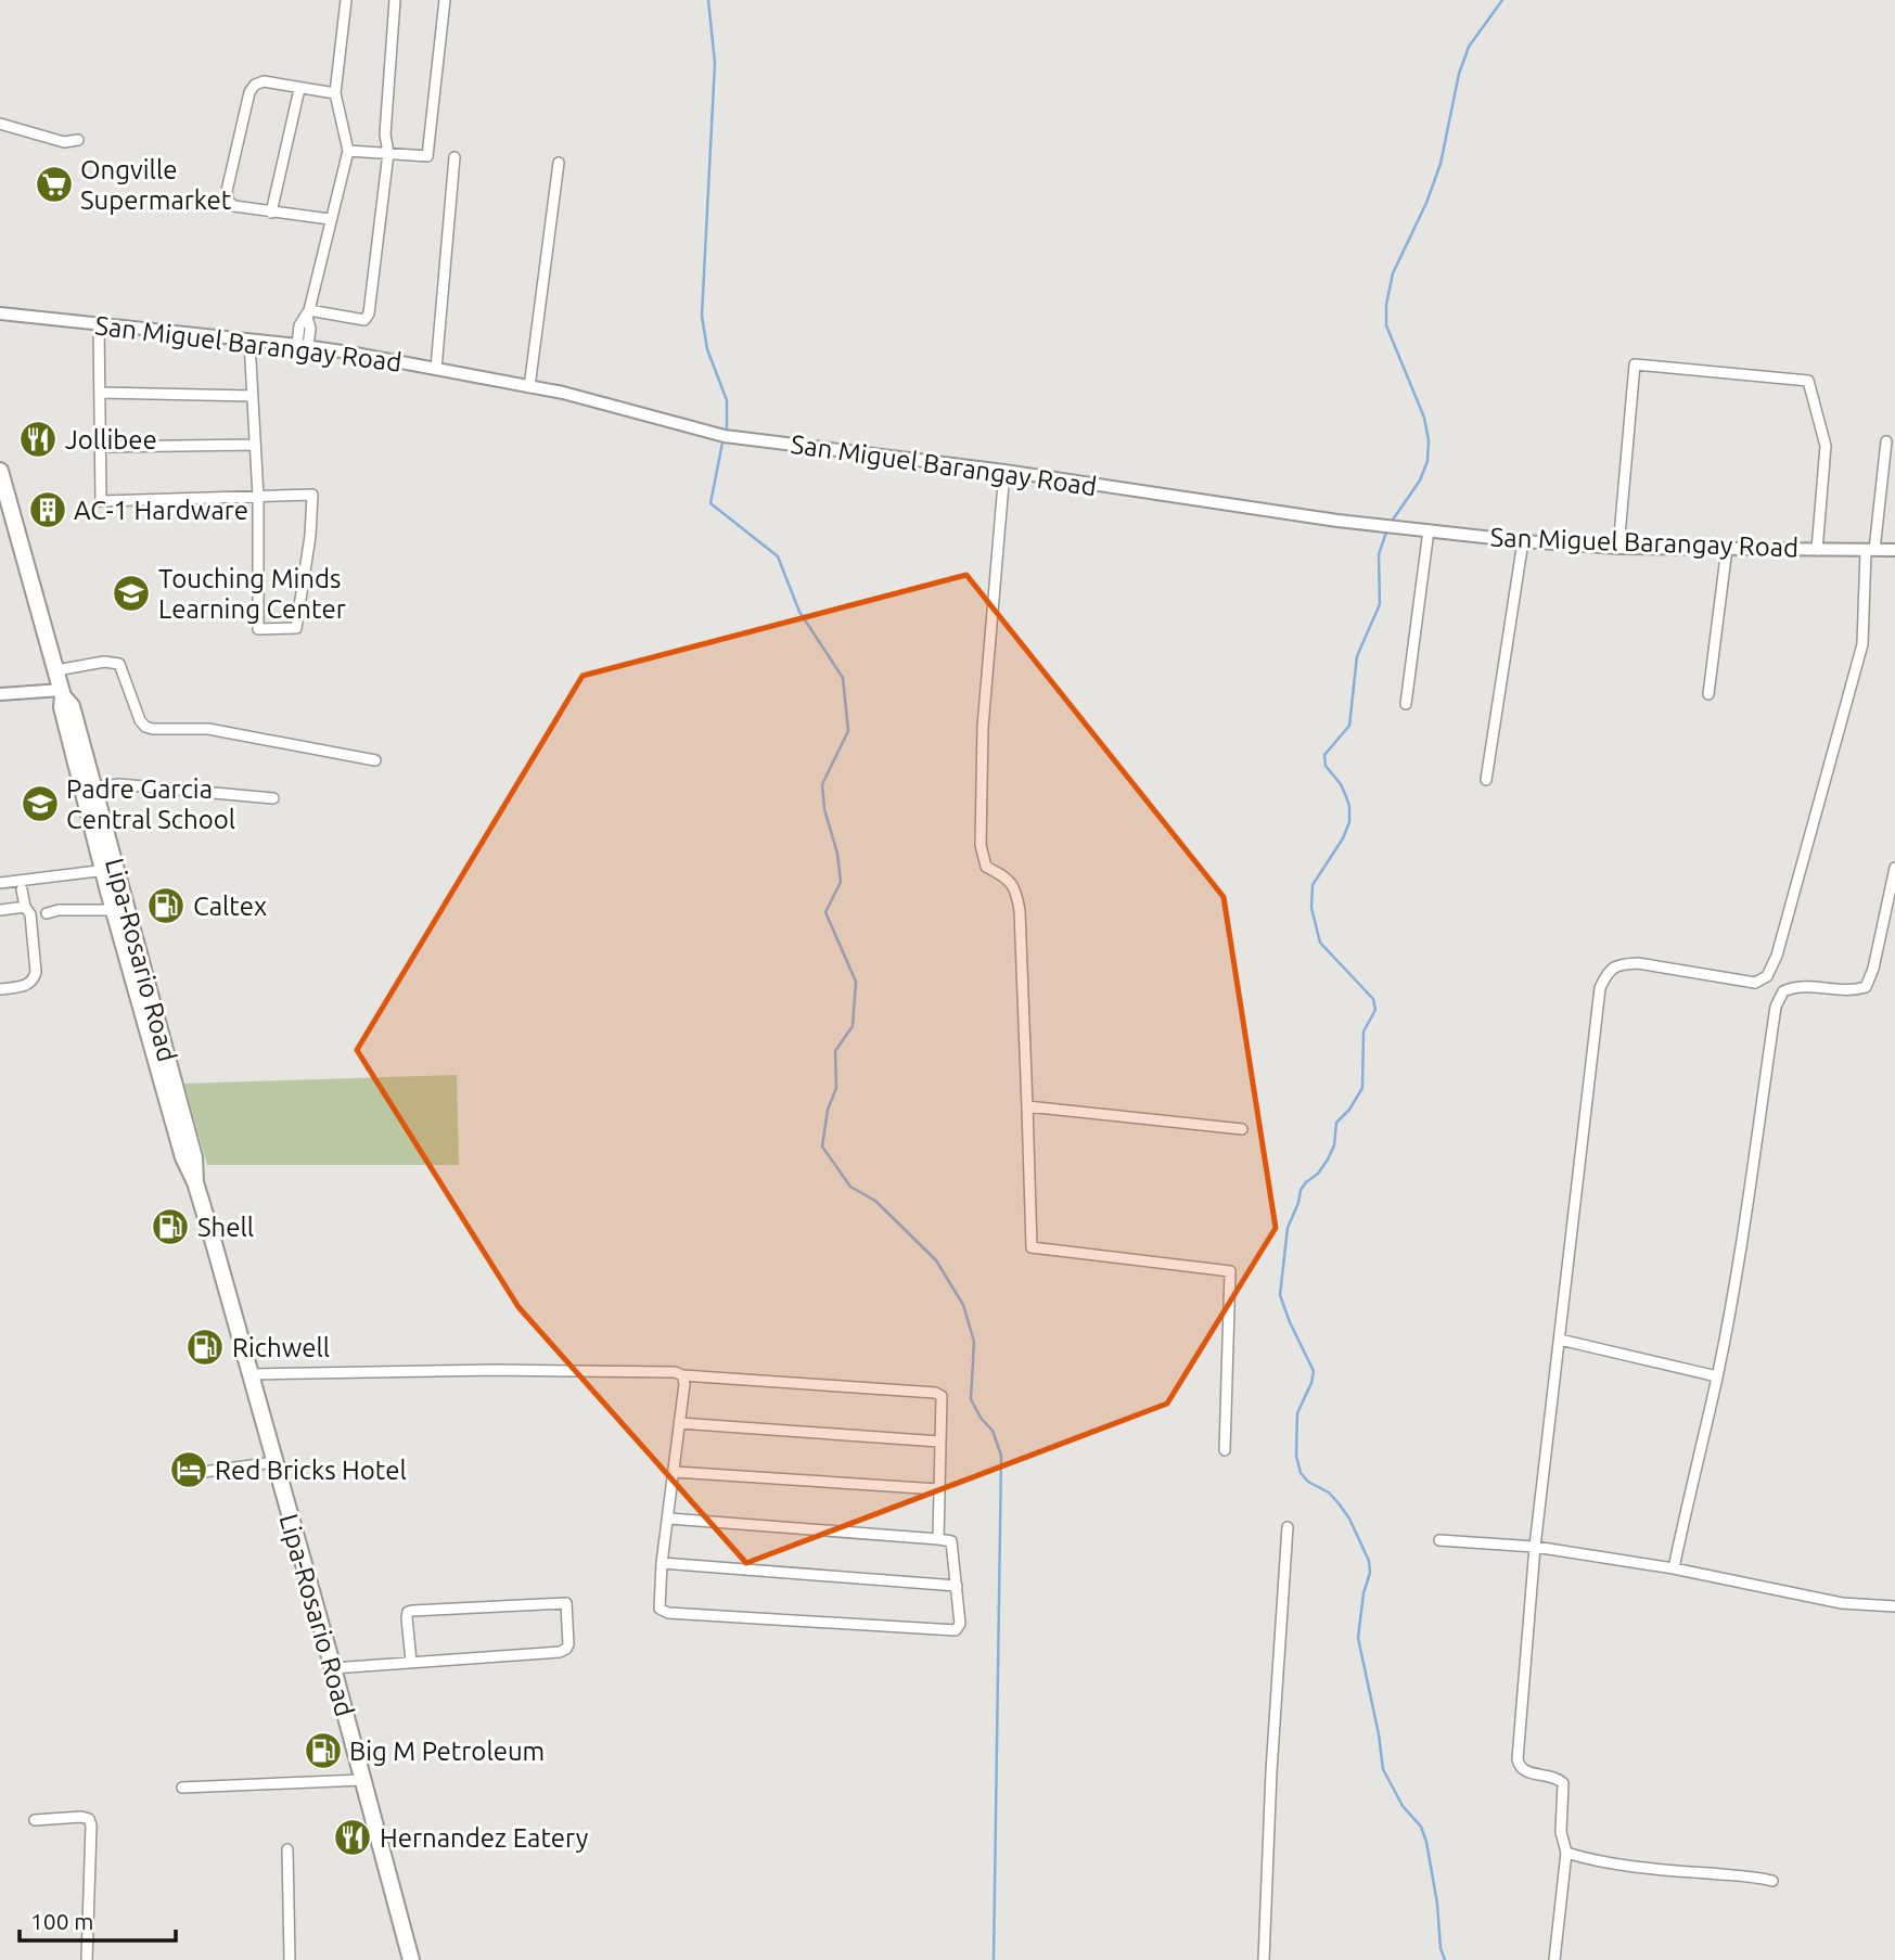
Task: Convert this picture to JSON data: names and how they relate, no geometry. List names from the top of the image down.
{
  "streets": {
    "main road": ["Lipa-Rosario Road"],
    "street": ["San Miguel Barangay Road"]
  },
  "places": {
    "supermarket": ["Ongville Supermarket"],
    "restaurant": ["Jollibee", "Hernandez Eatery"],
    "building": ["AC-1 Hardware"],
    "school or university": ["Touching Minds Learning Center", "Padre Garcia Central School"],
    "fuel station": [
      "Caltex",
      "Shell",
      "Richwell",
      "Big M Petroleum"
    ],
    "hotel": ["Red Bricks Hotel"]
  },
  "scale_bar": "100 m"
}
